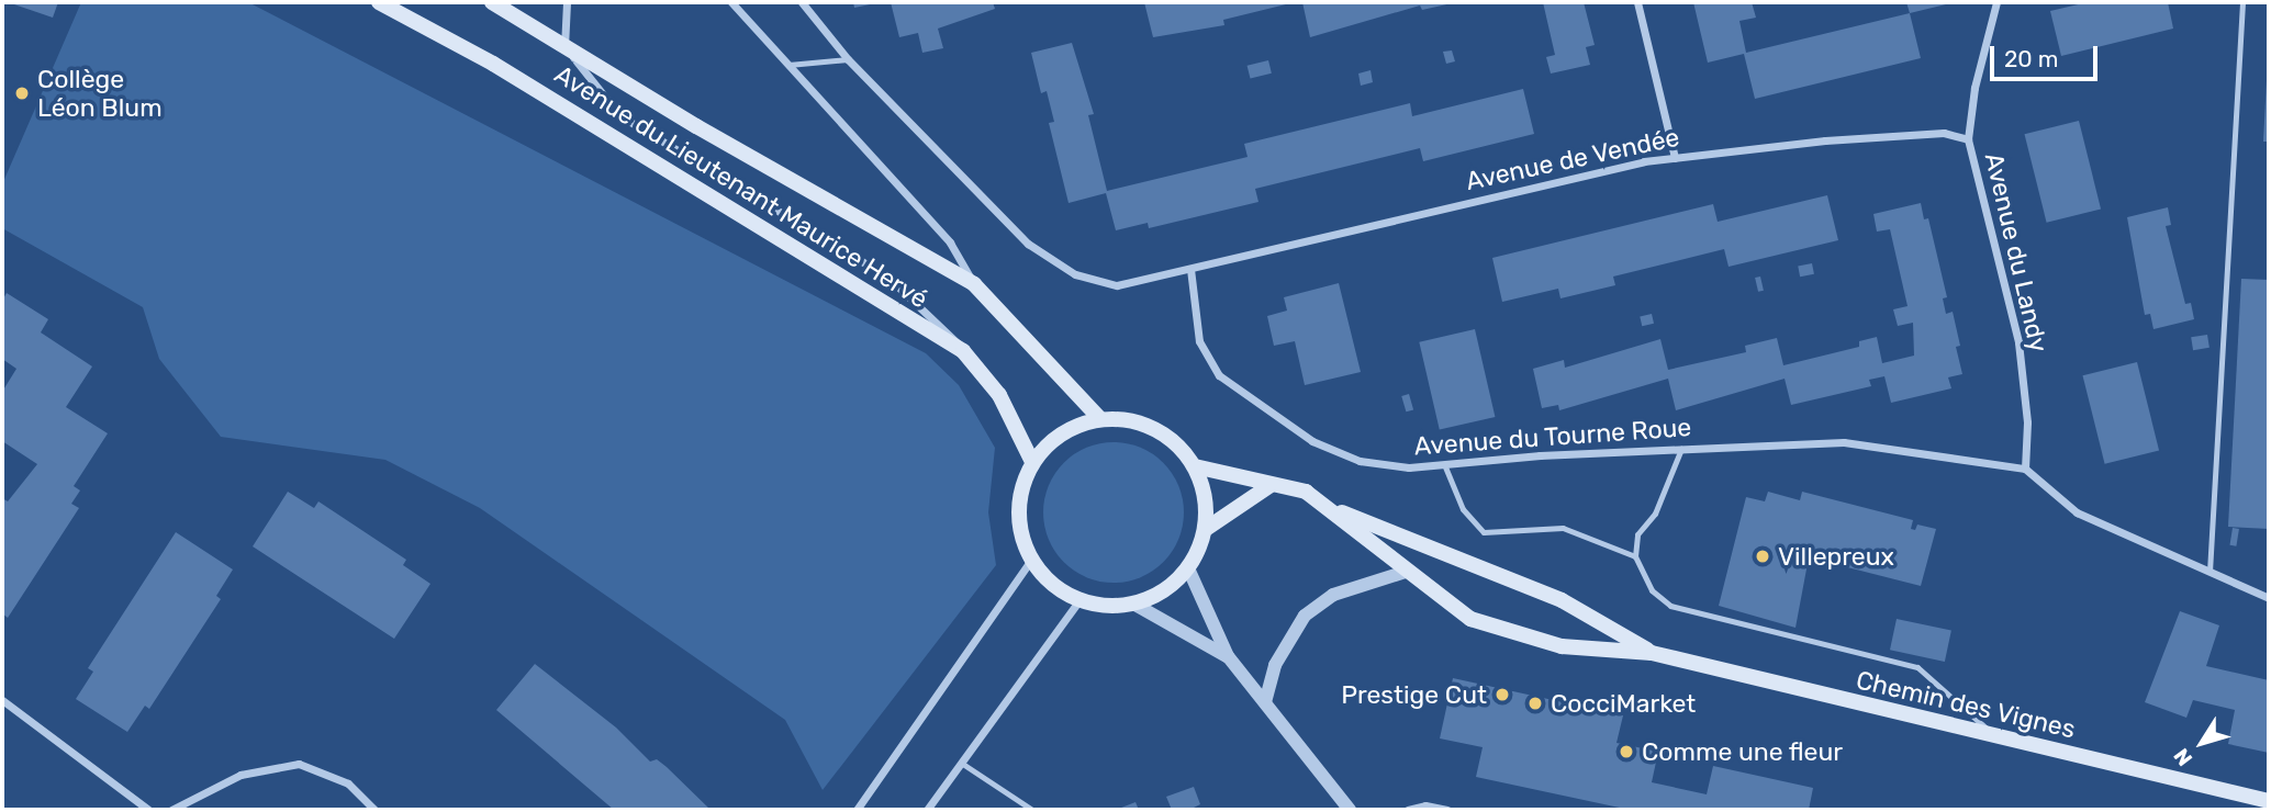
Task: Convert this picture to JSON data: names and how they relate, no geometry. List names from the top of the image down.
{
  "streets": {
    "main road": ["Avenue du Lieutenant Maurice Hervé", "Chemin des Vignes"],
    "street": ["Avenue de Vendée", "Avenue du Landy", "Avenue du Tourne Roue"]
  },
  "crossings": [
    ["Avenue de Vendée", "Avenue du Landy"],
    ["Avenue de Vendée", "Avenue du Tourne Roue"],
    ["Avenue du Lieutenant Maurice Hervé", "Chemin des Vignes"],
    ["Avenue du Landy", "Avenue du Tourne Roue"]
  ],
  "places": [
    "Collège Léon Blum",
    "Villepreux",
    "Prestige Cut",
    "CocciMarket",
    "Comme une fleur"
  ],
  "scale_bar": "20 m",
  "north": "bottom left"
}
